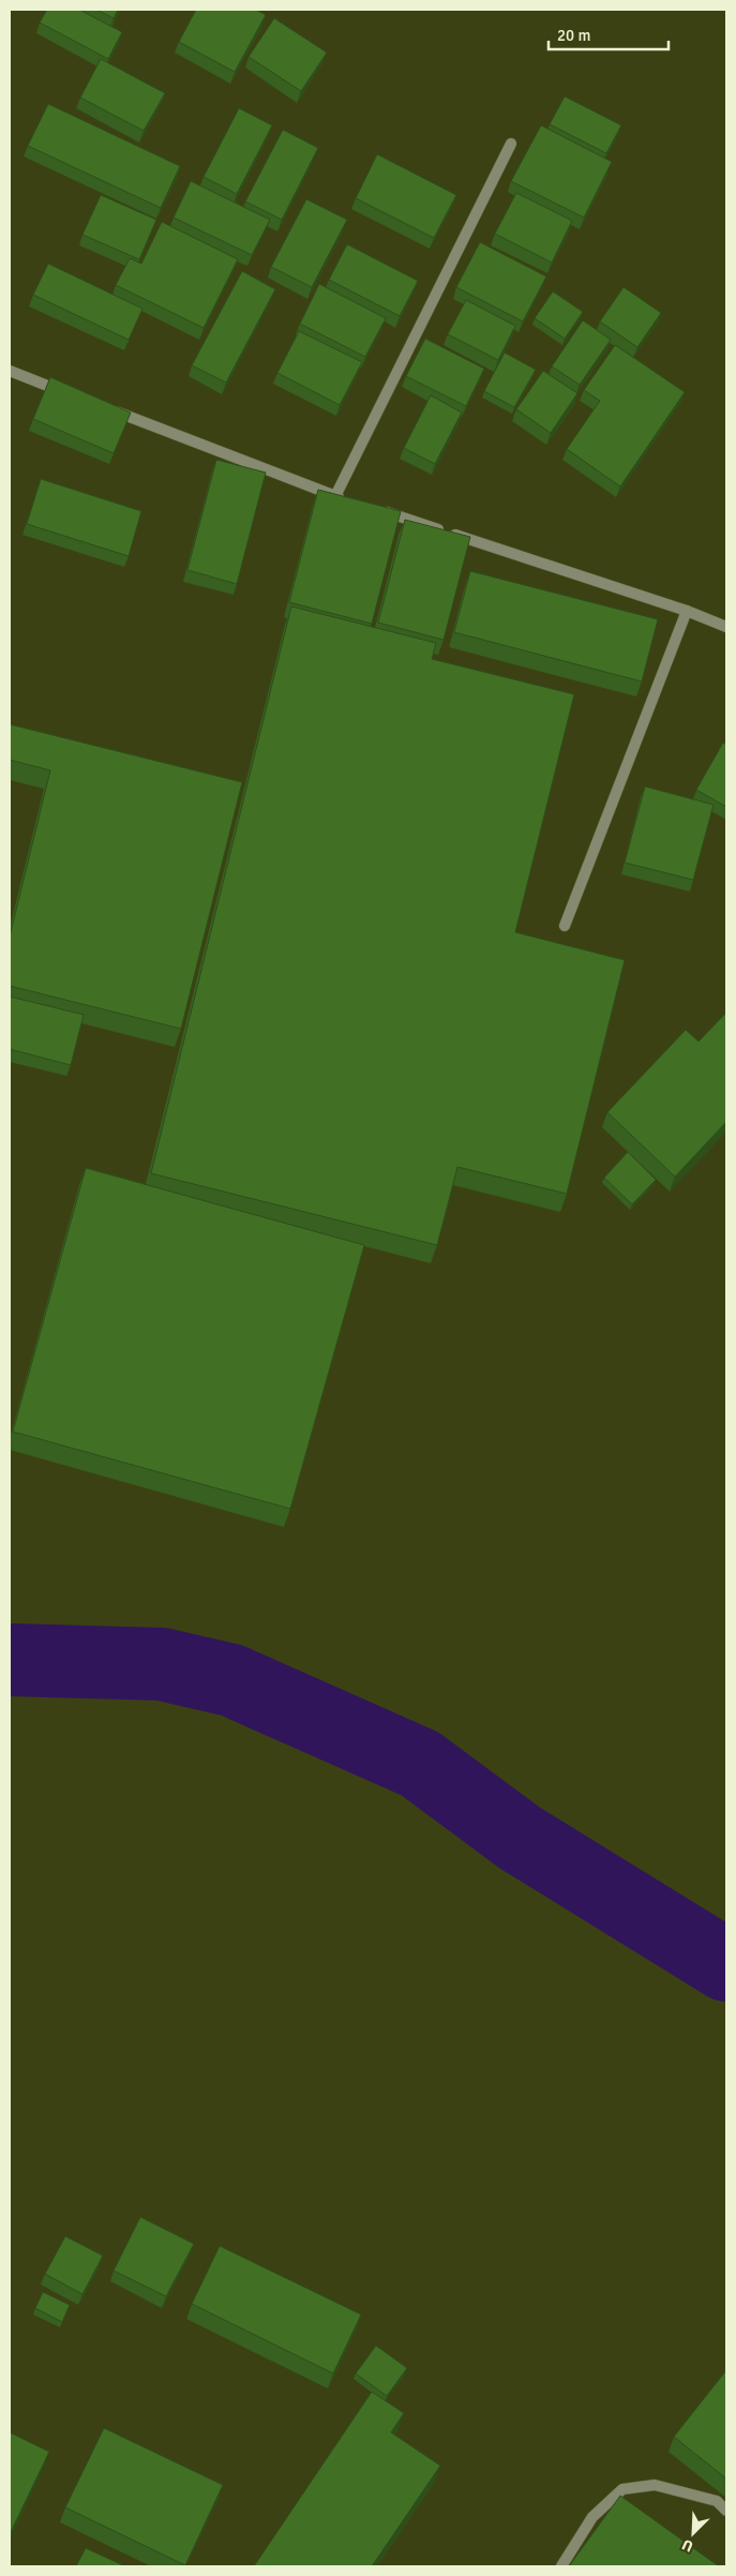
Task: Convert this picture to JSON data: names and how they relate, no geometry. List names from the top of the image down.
{
  "scale_bar": "20 m",
  "north": "bottom left"
}
